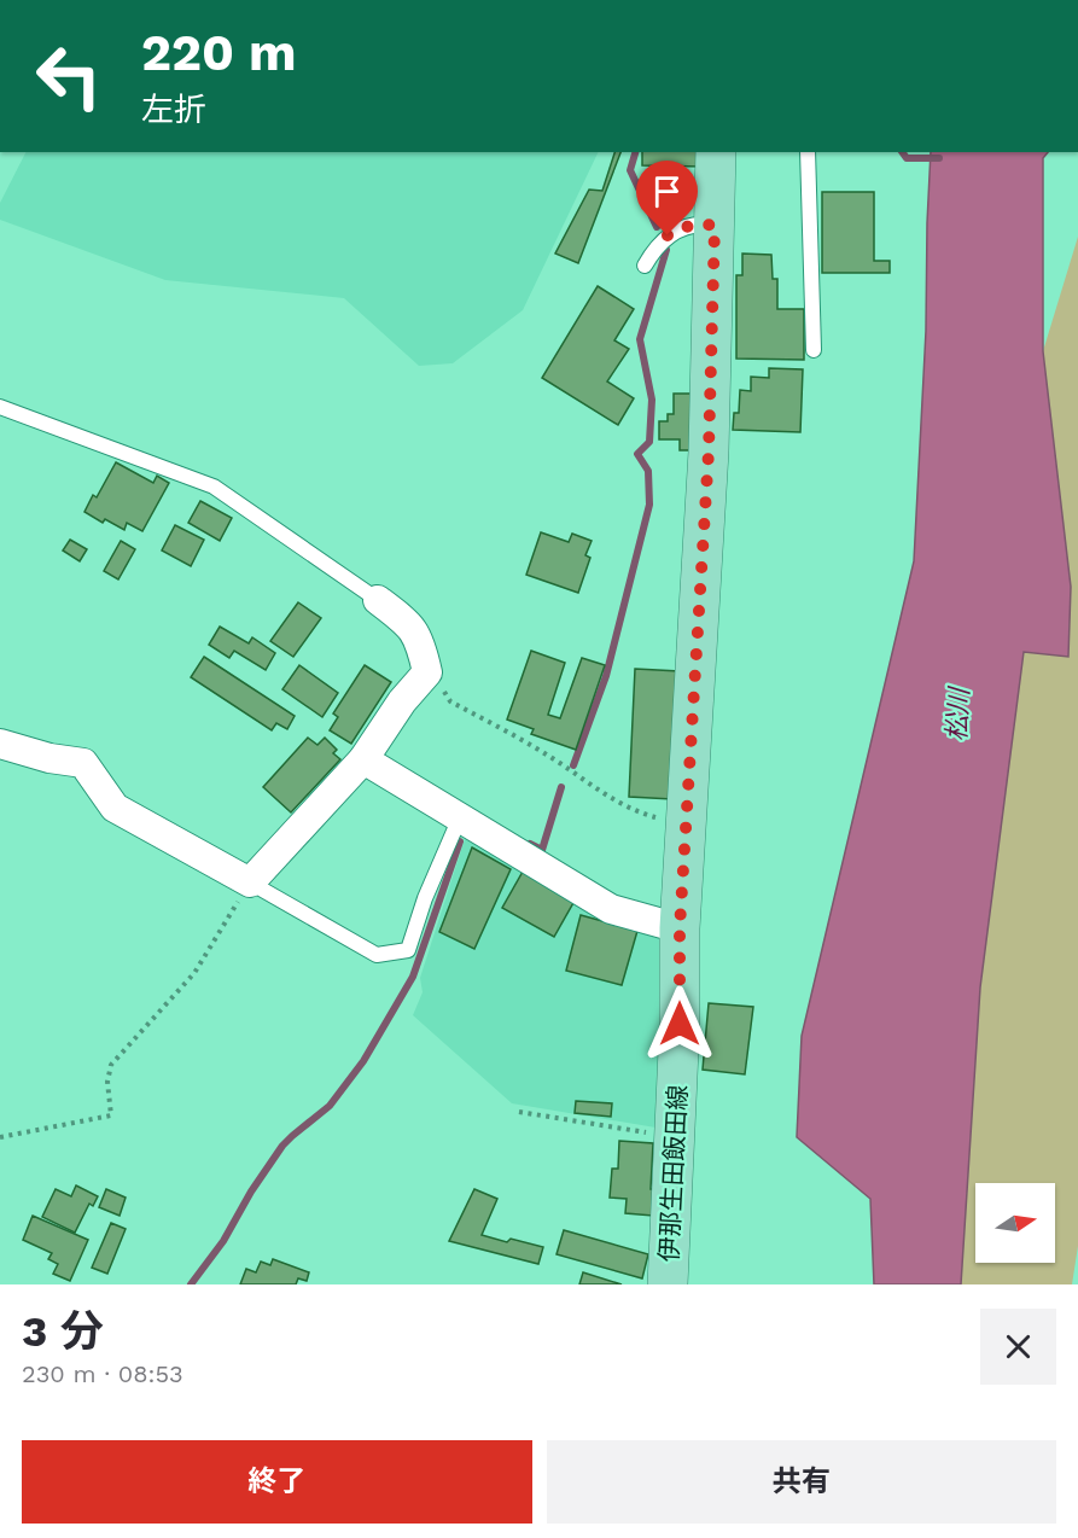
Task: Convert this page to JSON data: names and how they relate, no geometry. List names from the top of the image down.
{
  "streets": {
    "main road": ["伊那生田飯田線"]
  },
  "water": ["松川"],
  "north": "right",
  "page": {
    "turn": ["220 m", "左折"],
    "heading": ["3 分", "230 m · 08:53"],
    "buttons": ["終了", "共有"]
  }
}
